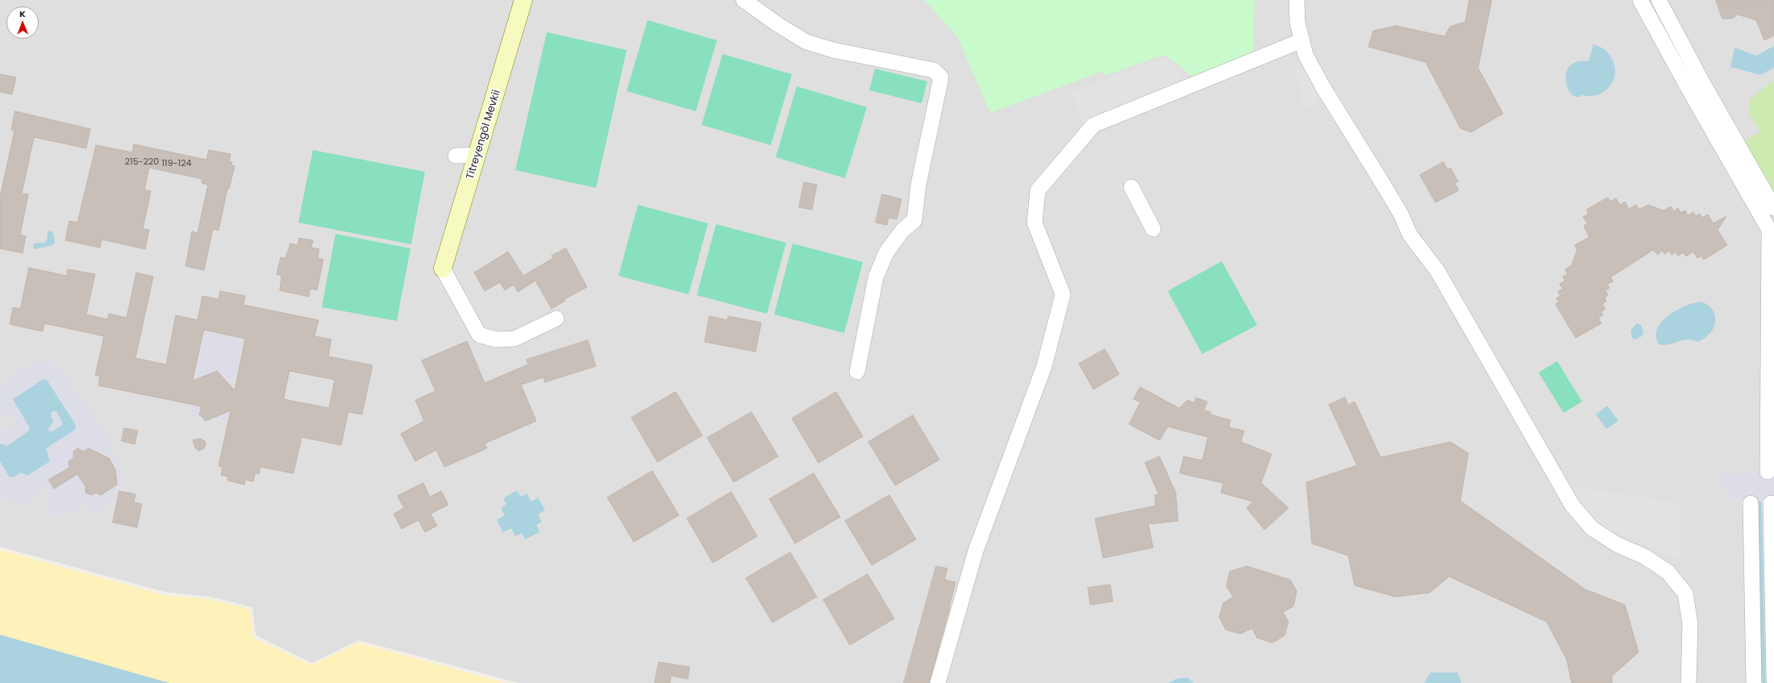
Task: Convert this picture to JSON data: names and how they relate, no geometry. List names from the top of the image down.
{
  "streets": {
    "street": ["Titreyengöl Mevkii"]
  },
  "house_numbers": ["215-220", "119-124"],
  "north": "top"
}
